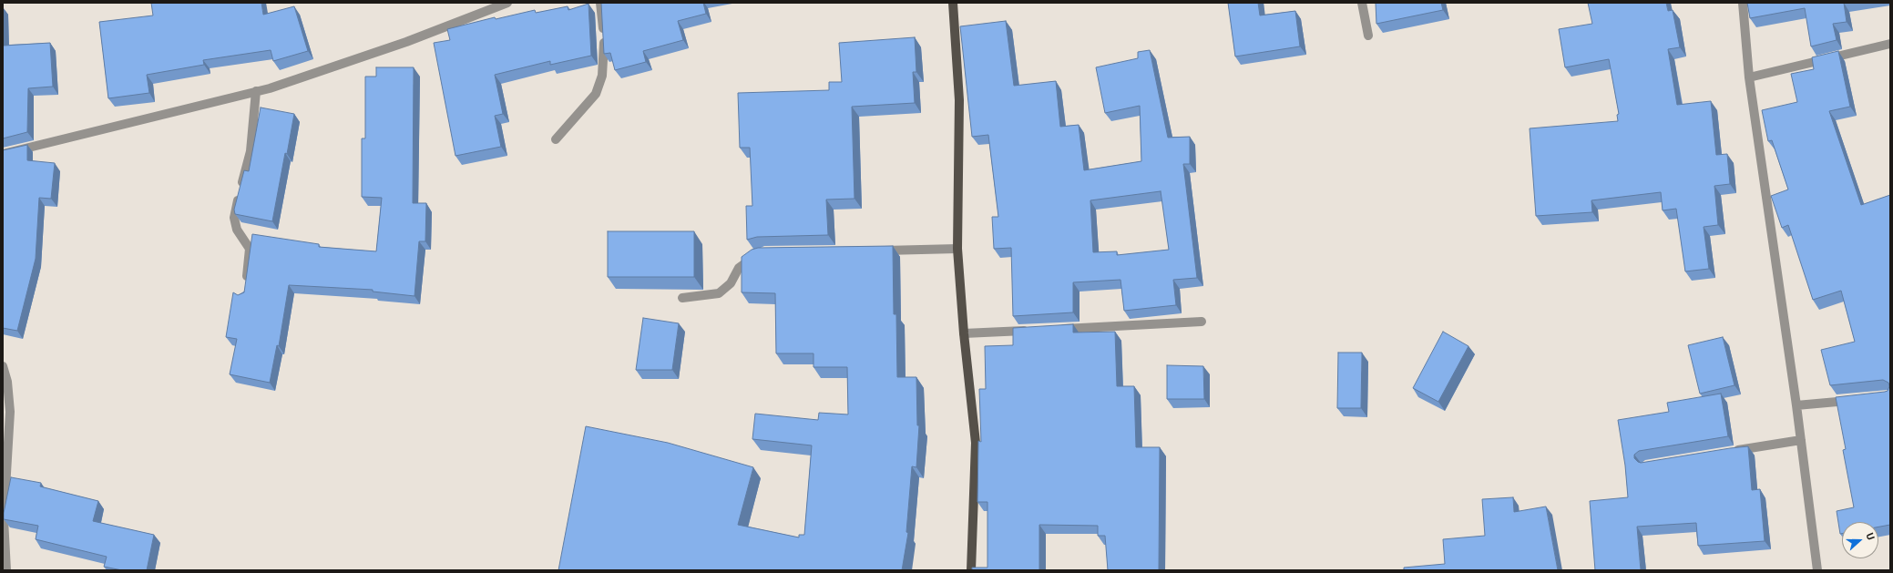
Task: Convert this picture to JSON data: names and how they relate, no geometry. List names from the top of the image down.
{
  "north": "right"
}
